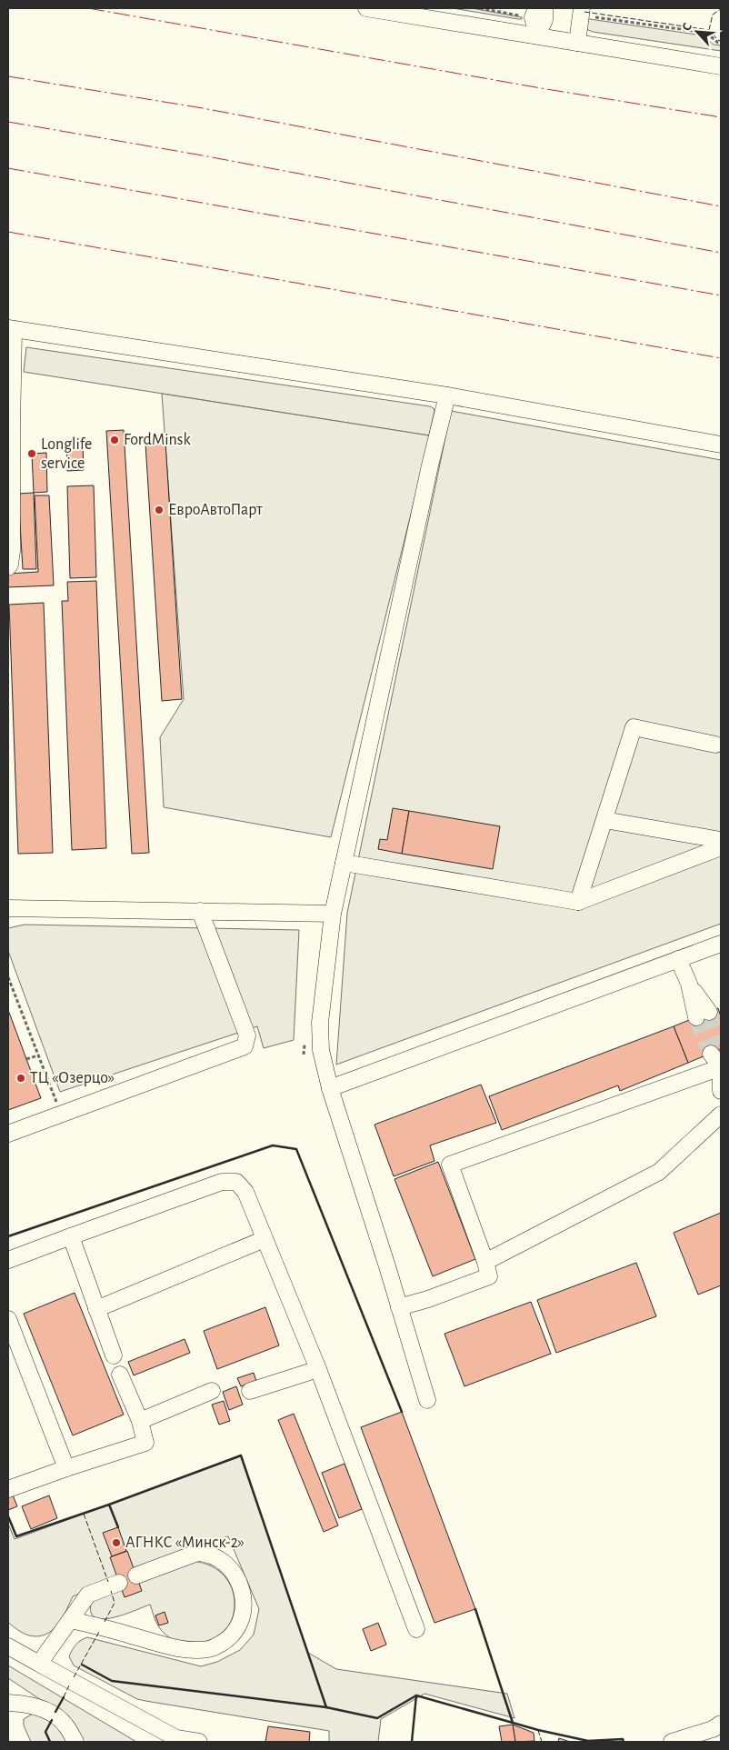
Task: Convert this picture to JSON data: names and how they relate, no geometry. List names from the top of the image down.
{
  "places": [
    "FordMinsk",
    "Longlife service",
    "ЕвроАвтоПарт",
    "ТЦ «Озерцо»",
    "АГНКС «Минск-2»"
  ],
  "north": "top left"
}
